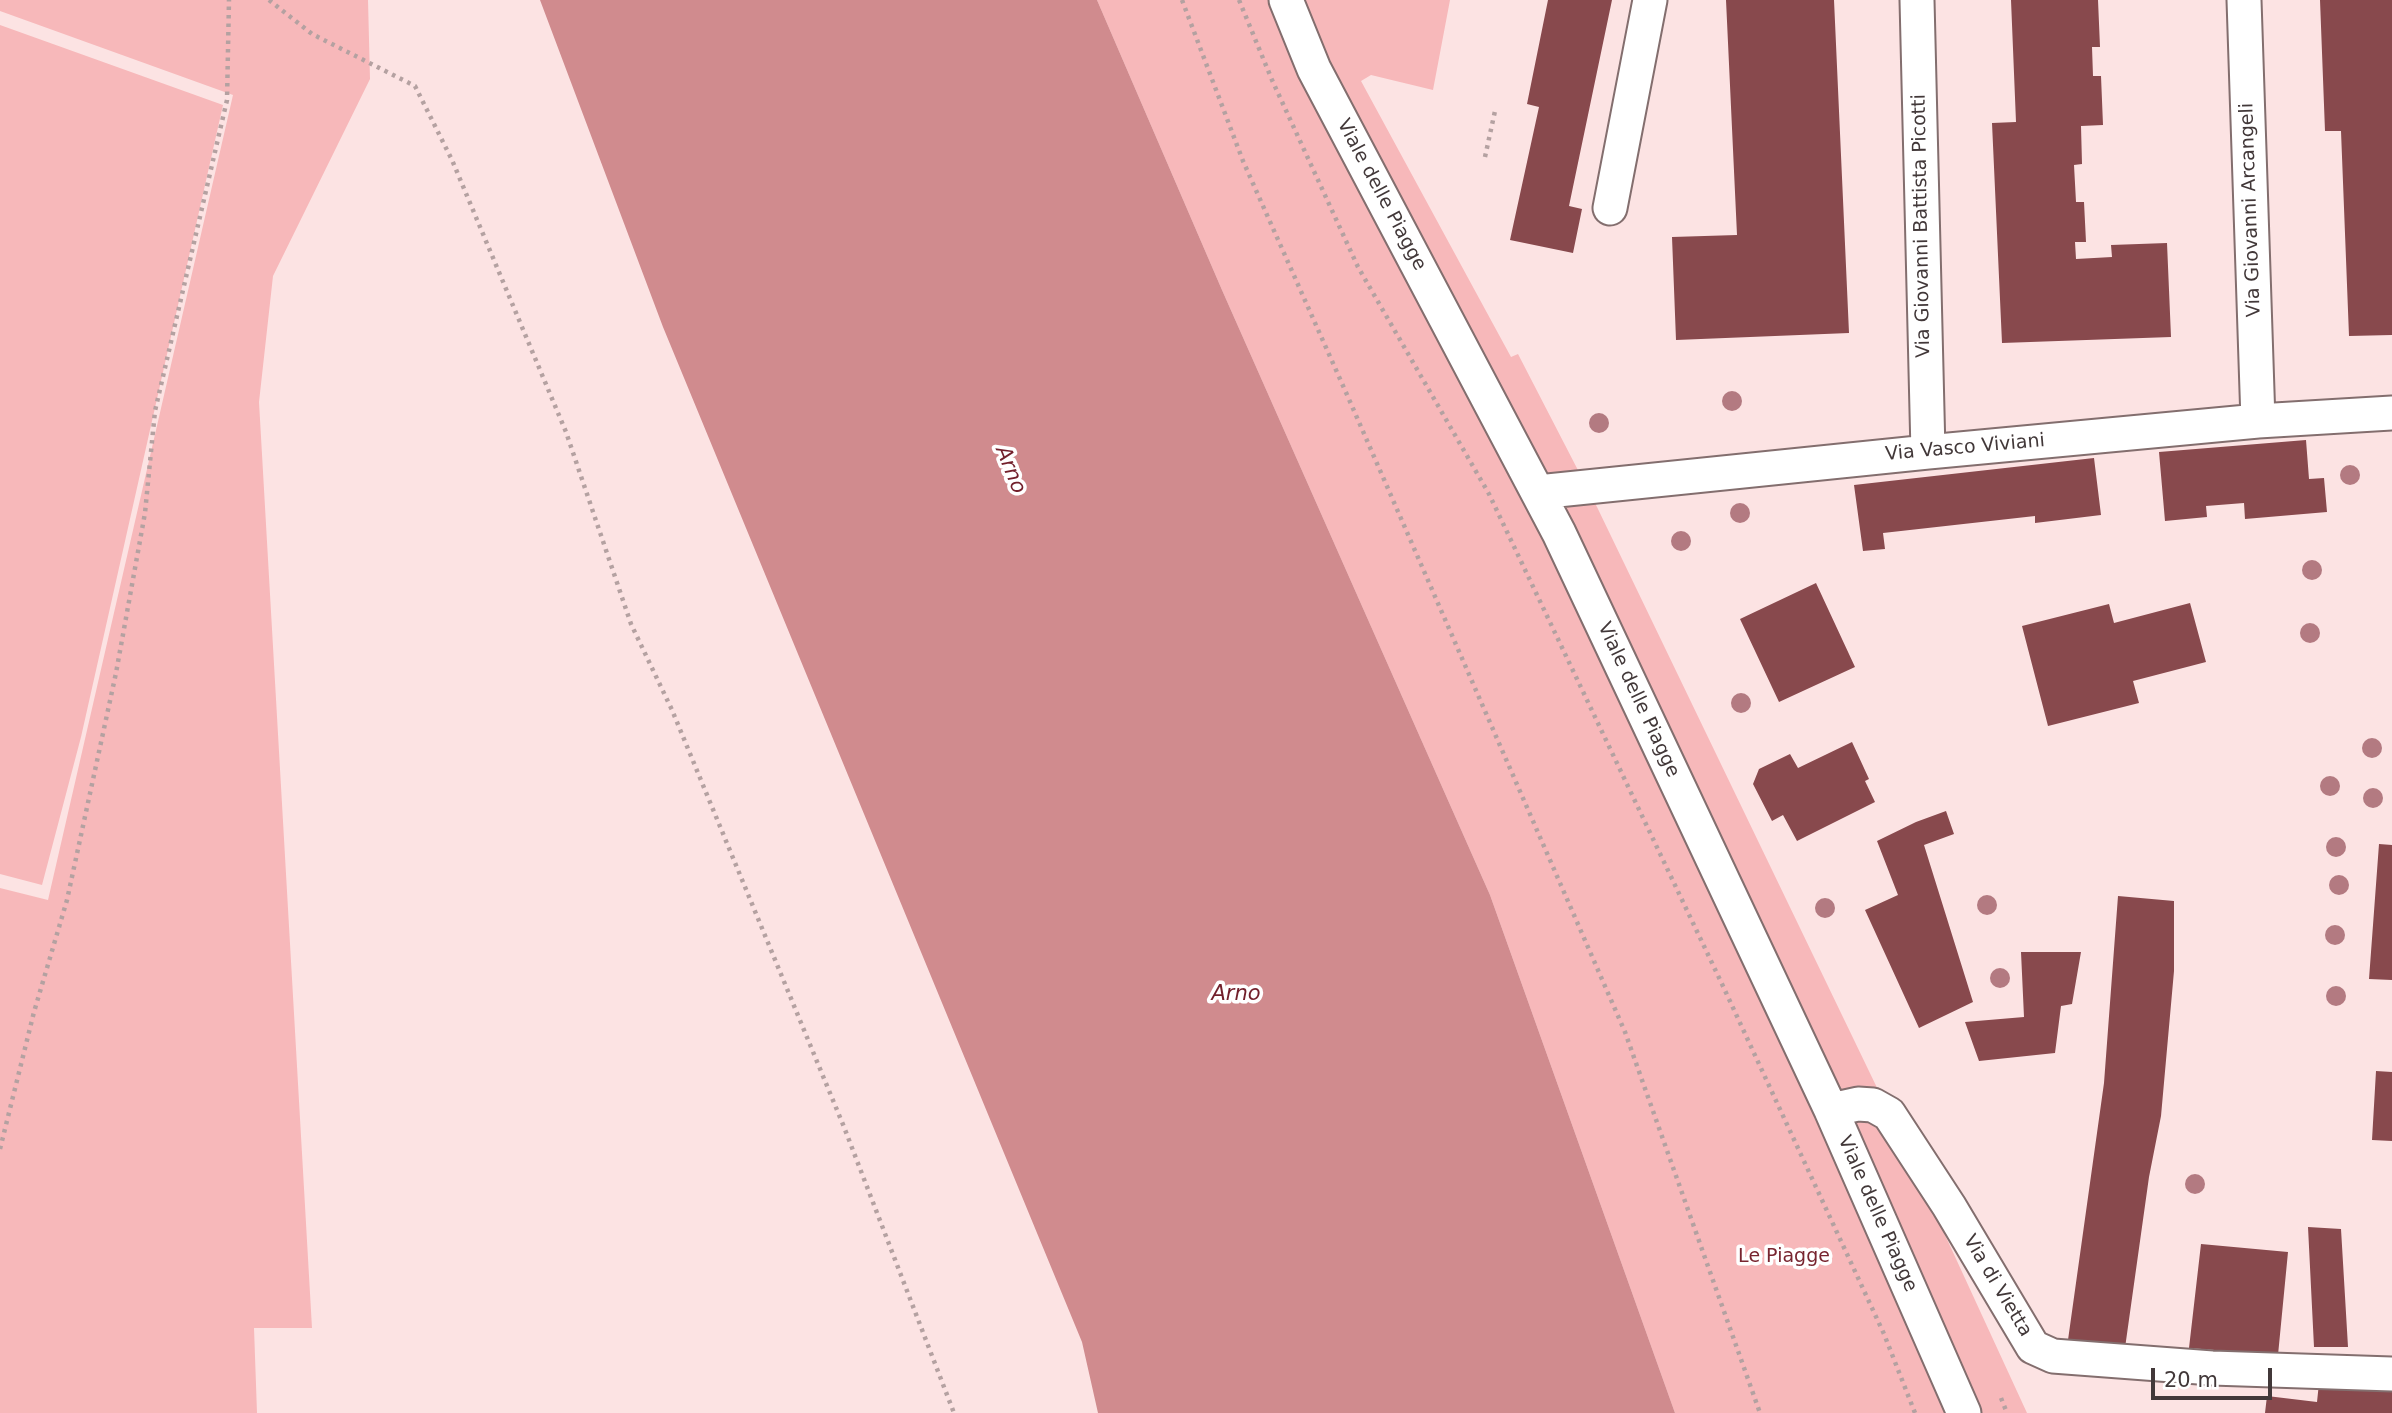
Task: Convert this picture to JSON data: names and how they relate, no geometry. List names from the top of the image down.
{
  "streets": {
    "street": [
      "Viale delle Piagge",
      "Via Giovanni Arcangeli",
      "Via Giovanni Battista Picotti",
      "Via Vasco Viviani",
      "Via di Vietta"
    ]
  },
  "crossings": [
    ["Viale delle Piagge", "Via Vasco Viviani"],
    ["Viale delle Piagge", "Via di Vietta"],
    ["Via Giovanni Arcangeli", "Via Vasco Viviani"],
    ["Via Giovanni Battista Picotti", "Via Vasco Viviani"]
  ],
  "water": ["Arno"],
  "parks": ["Le Piagge"],
  "scale_bar": "20 m"
}
